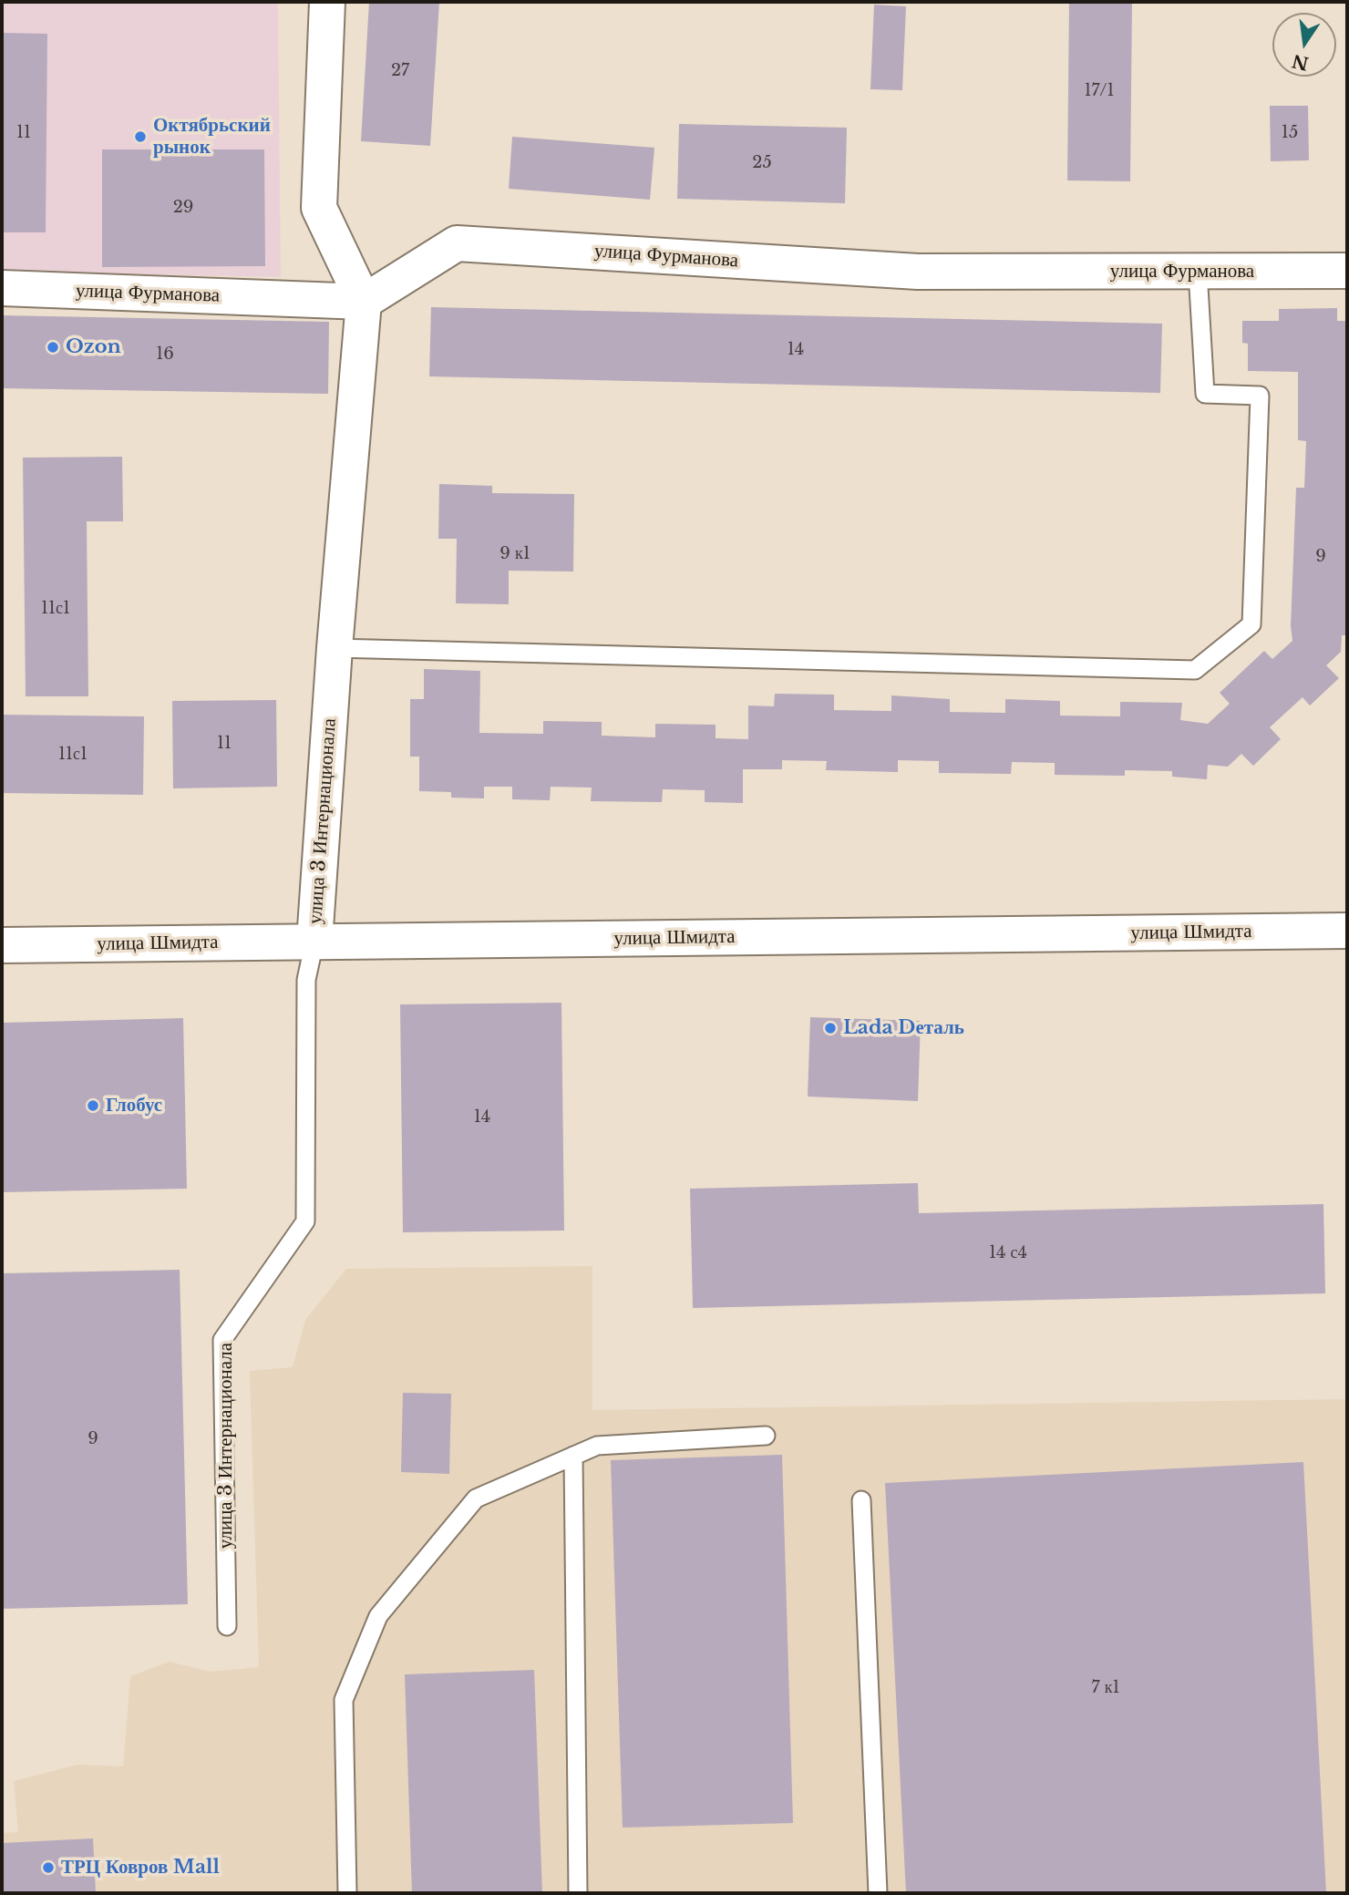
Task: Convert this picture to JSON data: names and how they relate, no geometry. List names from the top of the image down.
{
  "streets": {
    "street": ["улица Фурманова", "улица 3 Интернационала", "улица Шмидта"]
  },
  "crossings": [
    ["улица Фурманова", "улица 3 Интернационала"],
    ["улица 3 Интернационала", "улица Шмидта"]
  ],
  "places": [
    "Октябрьский рынок",
    "Ozon",
    "Lada Dеталь",
    "Глобус",
    "ТРЦ Ковров Mall"
  ],
  "house_numbers": [
    "27",
    "17/1",
    "11",
    "15",
    "25",
    "29",
    "14",
    "16",
    "9 к1",
    "9",
    "11с1",
    "11",
    "11с1",
    "14",
    "14 с4",
    "9",
    "7 к1"
  ],
  "north": "bottom"
}
